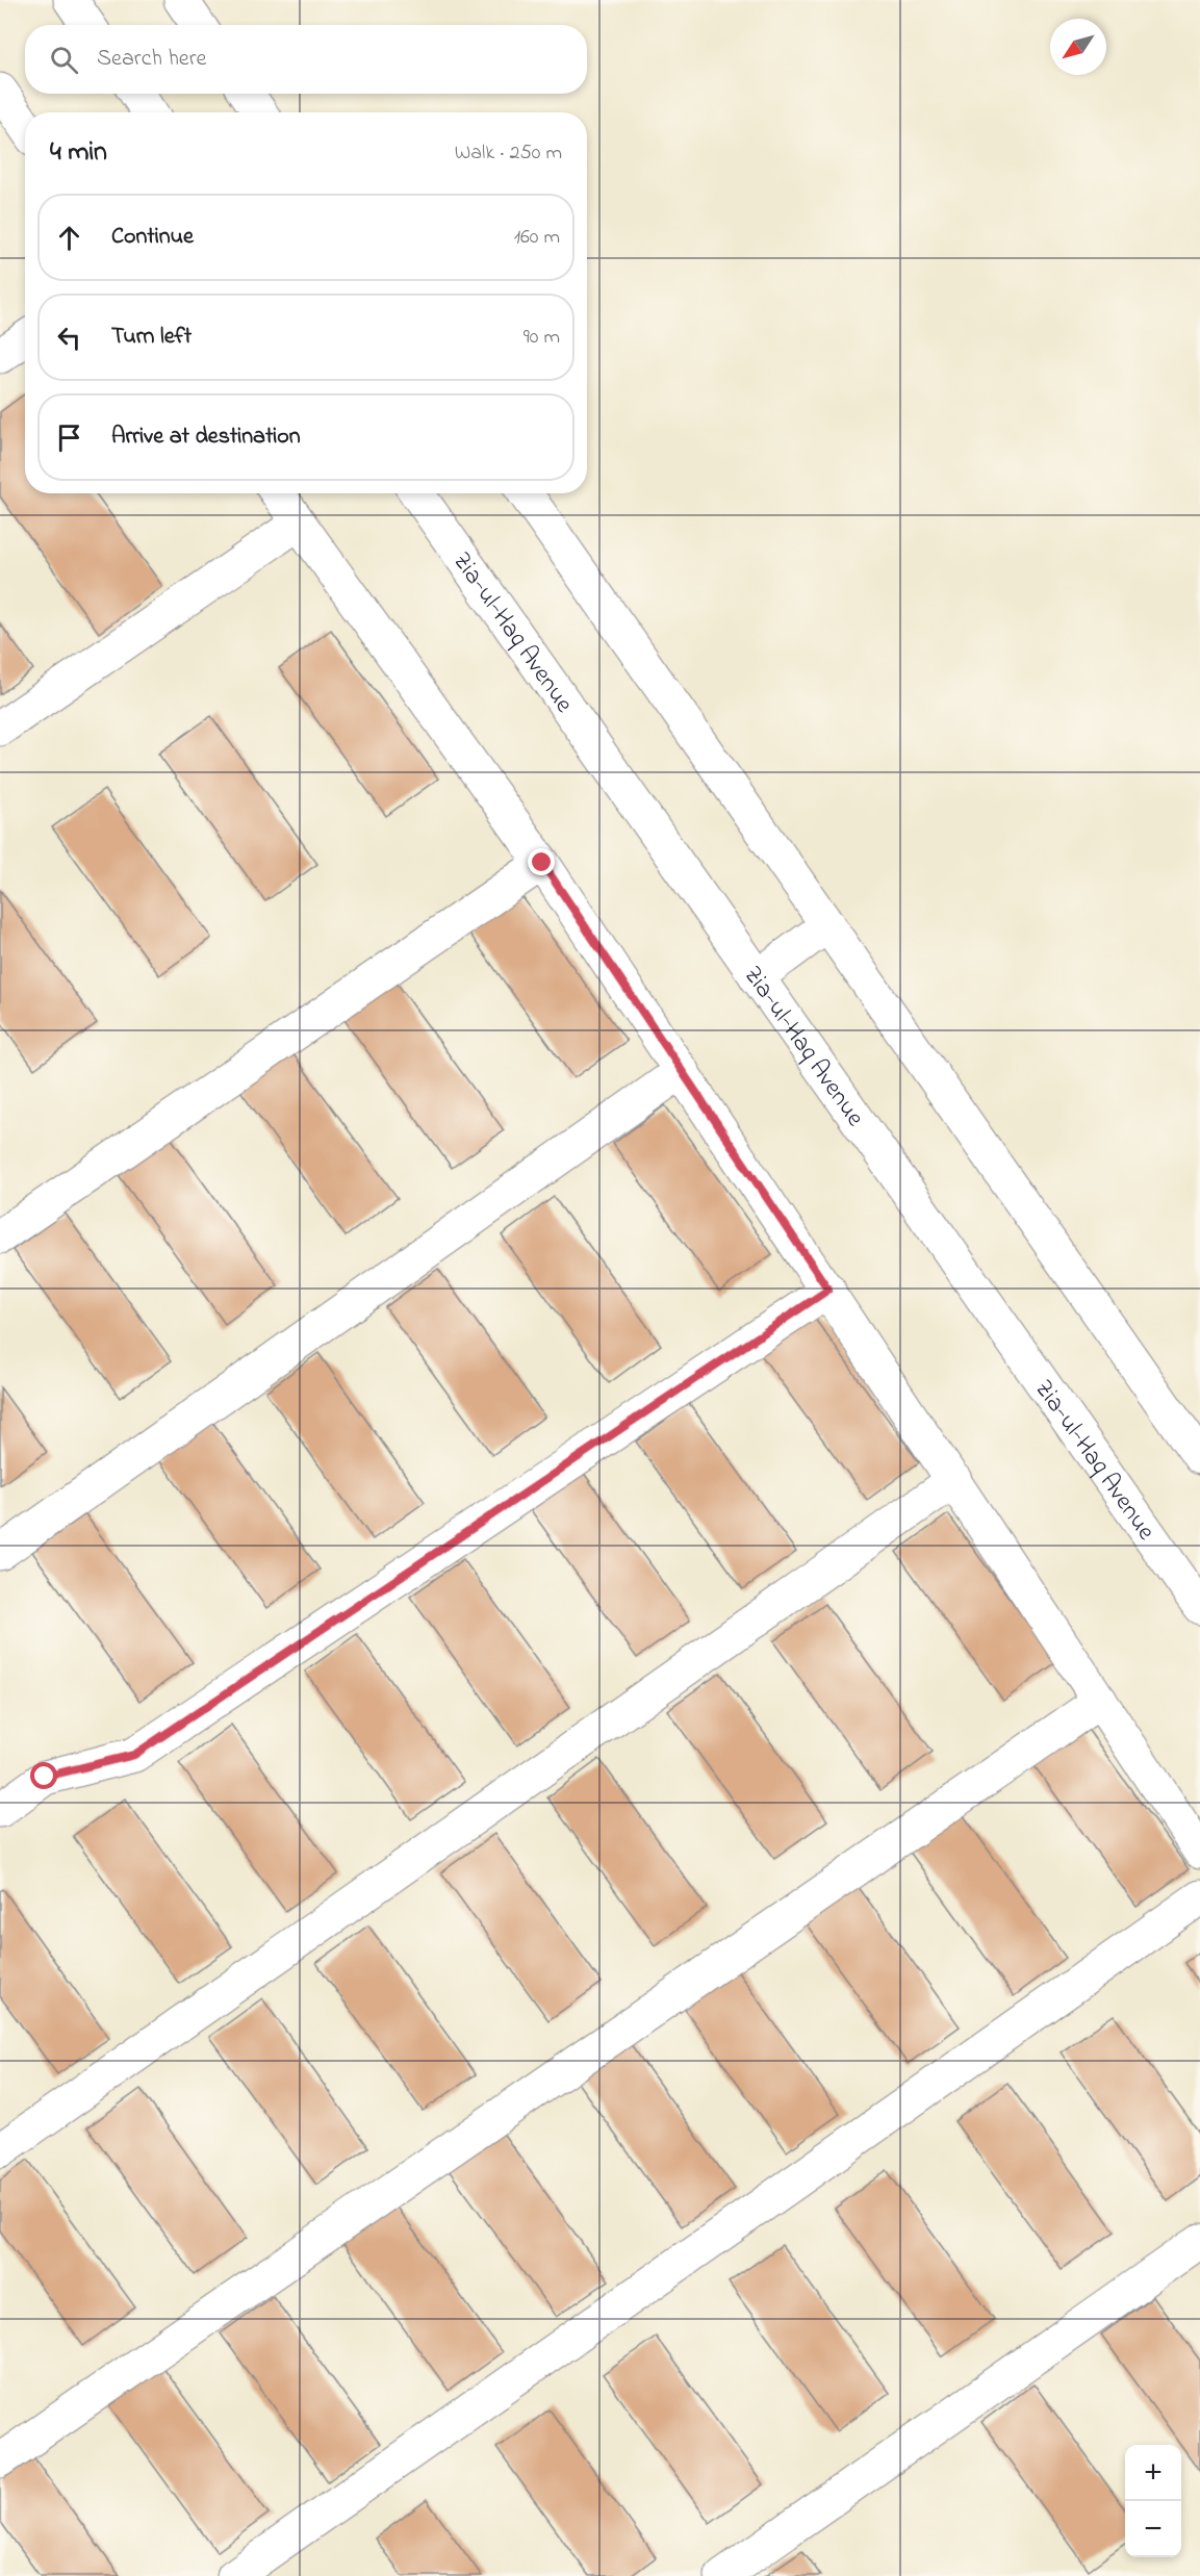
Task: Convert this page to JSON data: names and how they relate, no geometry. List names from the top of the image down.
{
  "streets": {
    "street": ["Zia-ul-Haq Avenue"]
  },
  "north": "bottom left",
  "page": {
    "search": "Search here",
    "heading": ["4 min", "Walk · 250 m"],
    "list": [
      ["Continue", "160 m"],
      ["Turn left", "90 m"],
      "Arrive at destination"
    ],
    "map_buttons": ["+", "−"]
  }
}
